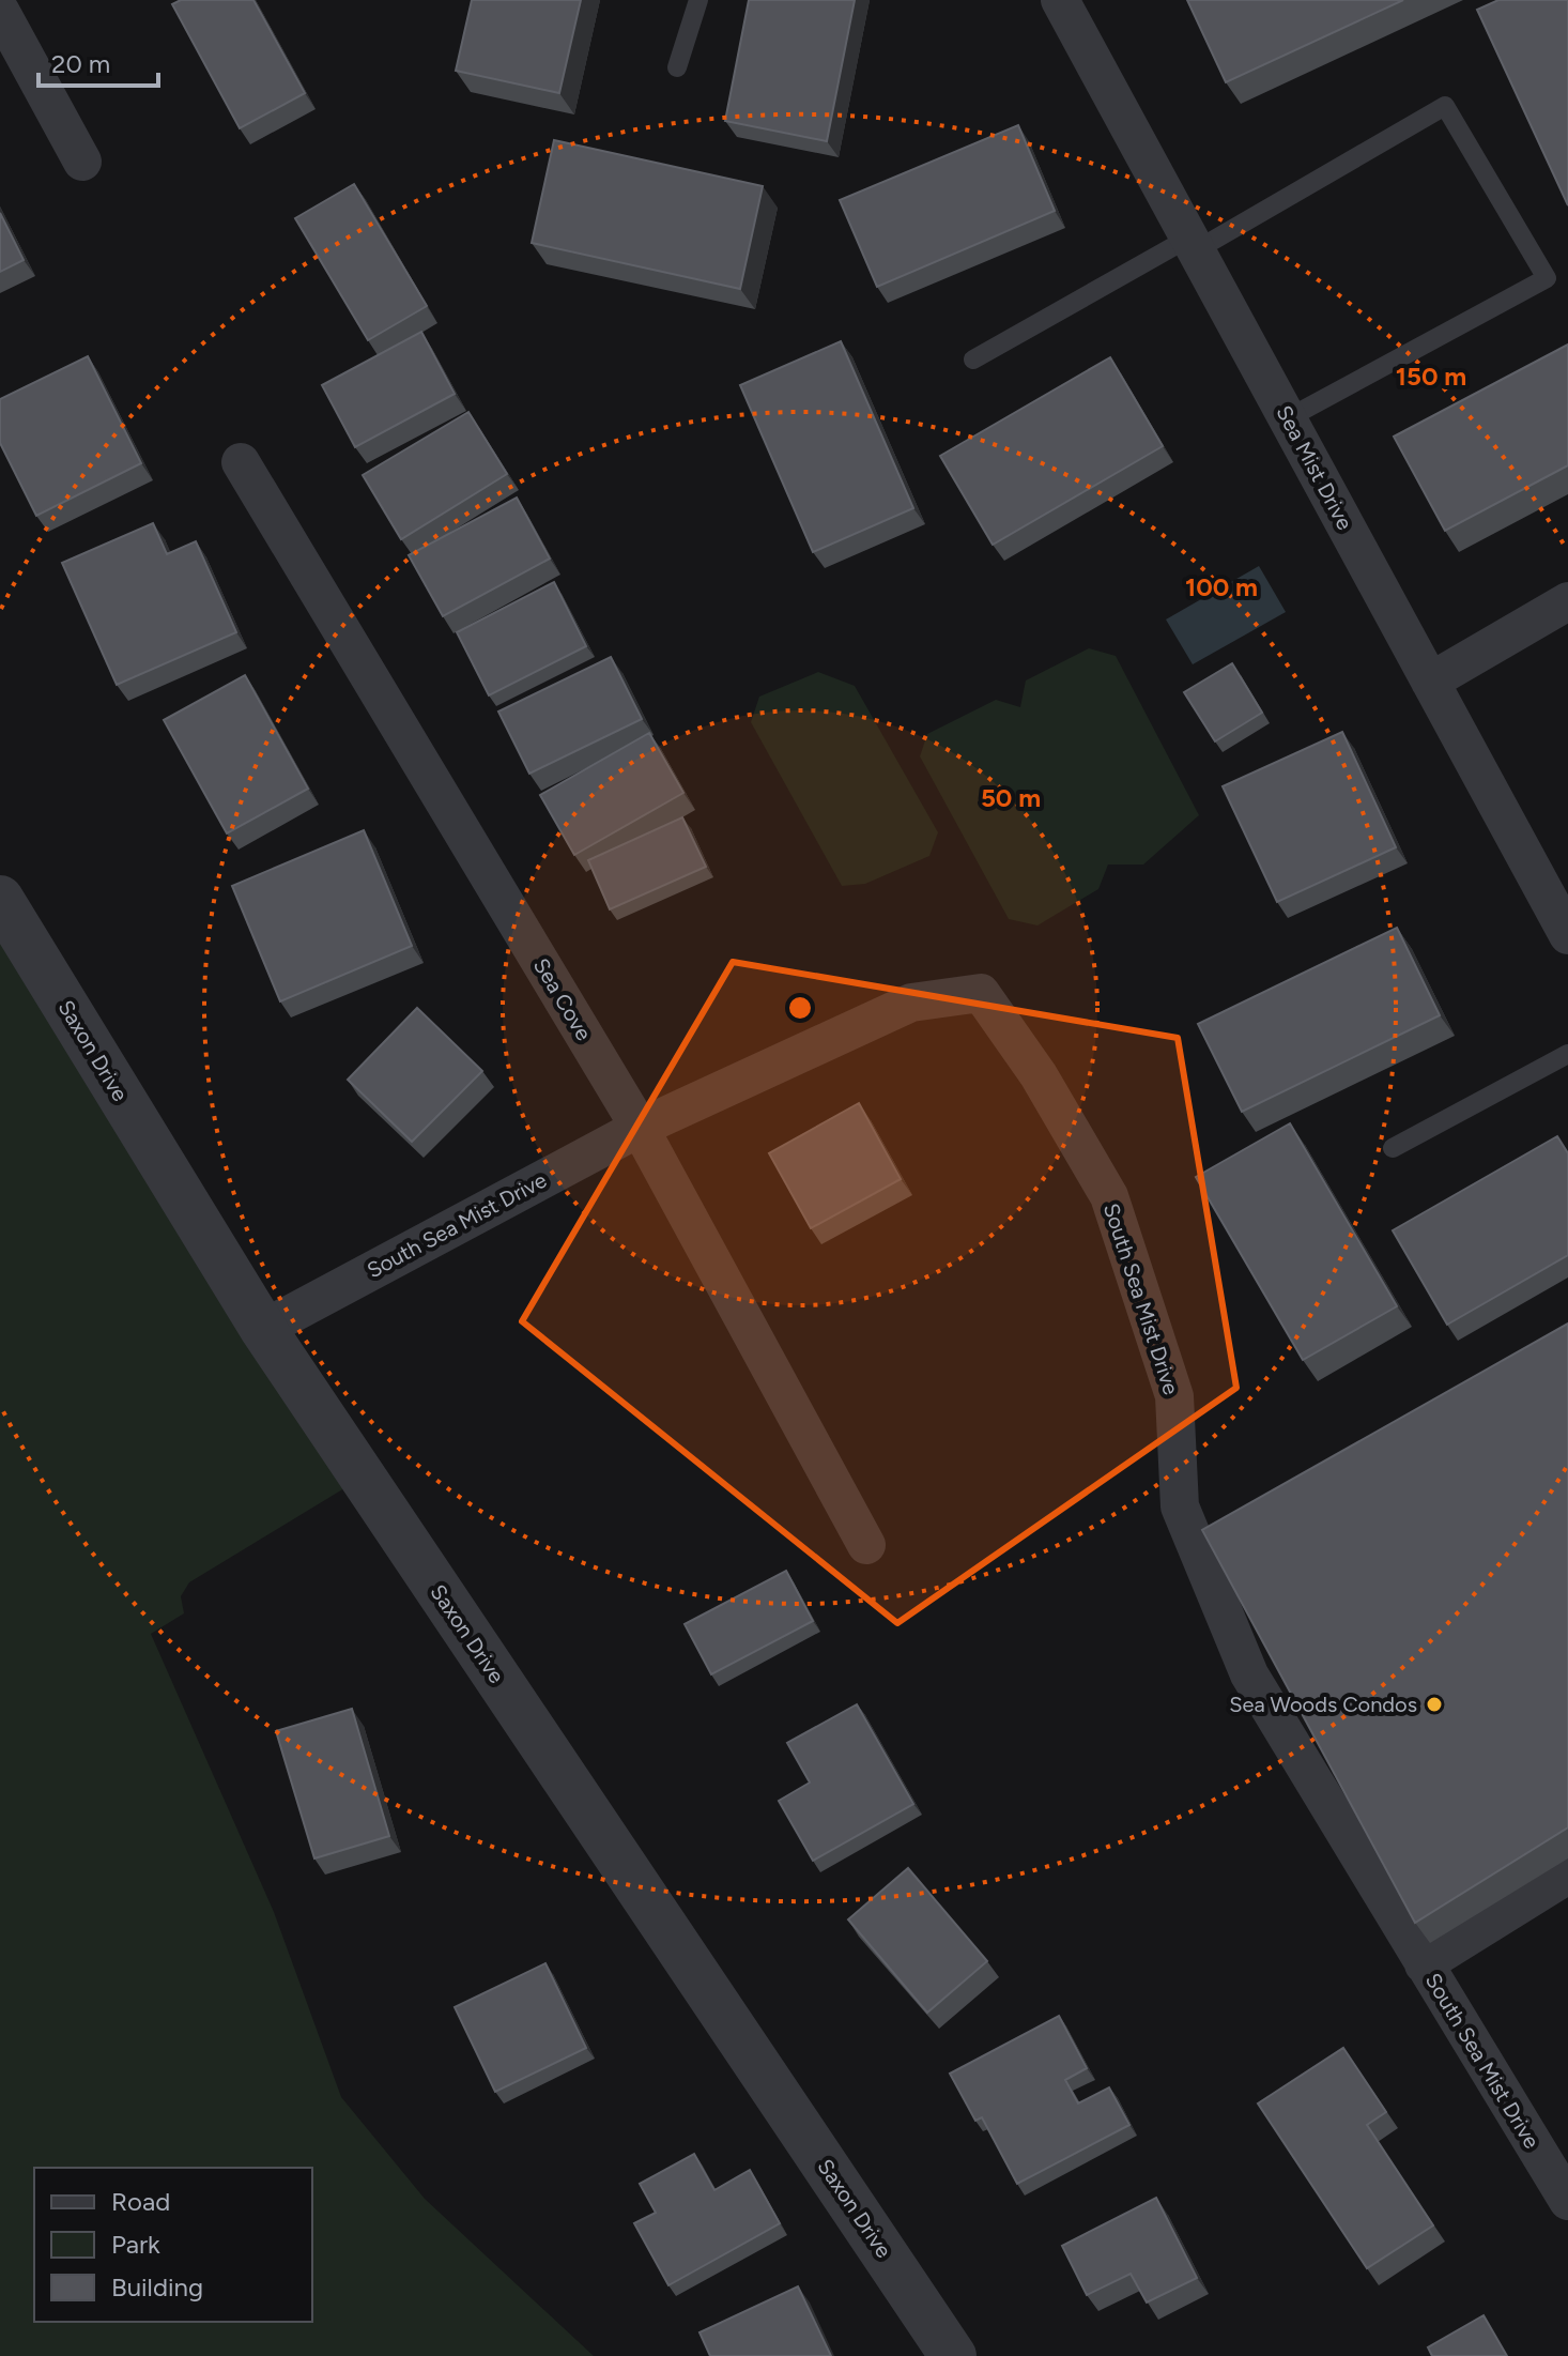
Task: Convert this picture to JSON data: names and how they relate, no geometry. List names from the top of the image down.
{
  "streets": {
    "street": [
      "Sea Mist Drive",
      "Sea Cove",
      "Saxon Drive",
      "South Sea Mist Drive"
    ]
  },
  "crossings": [
    ["Sea Cove", "South Sea Mist Drive"],
    ["Saxon Drive", "South Sea Mist Drive"]
  ],
  "places": ["Sea Woods Condos"],
  "legend": ["Road", "Park", "Building"],
  "scale_bar": "20 m",
  "rings": ["150 m", "100 m", "50 m"]
}
